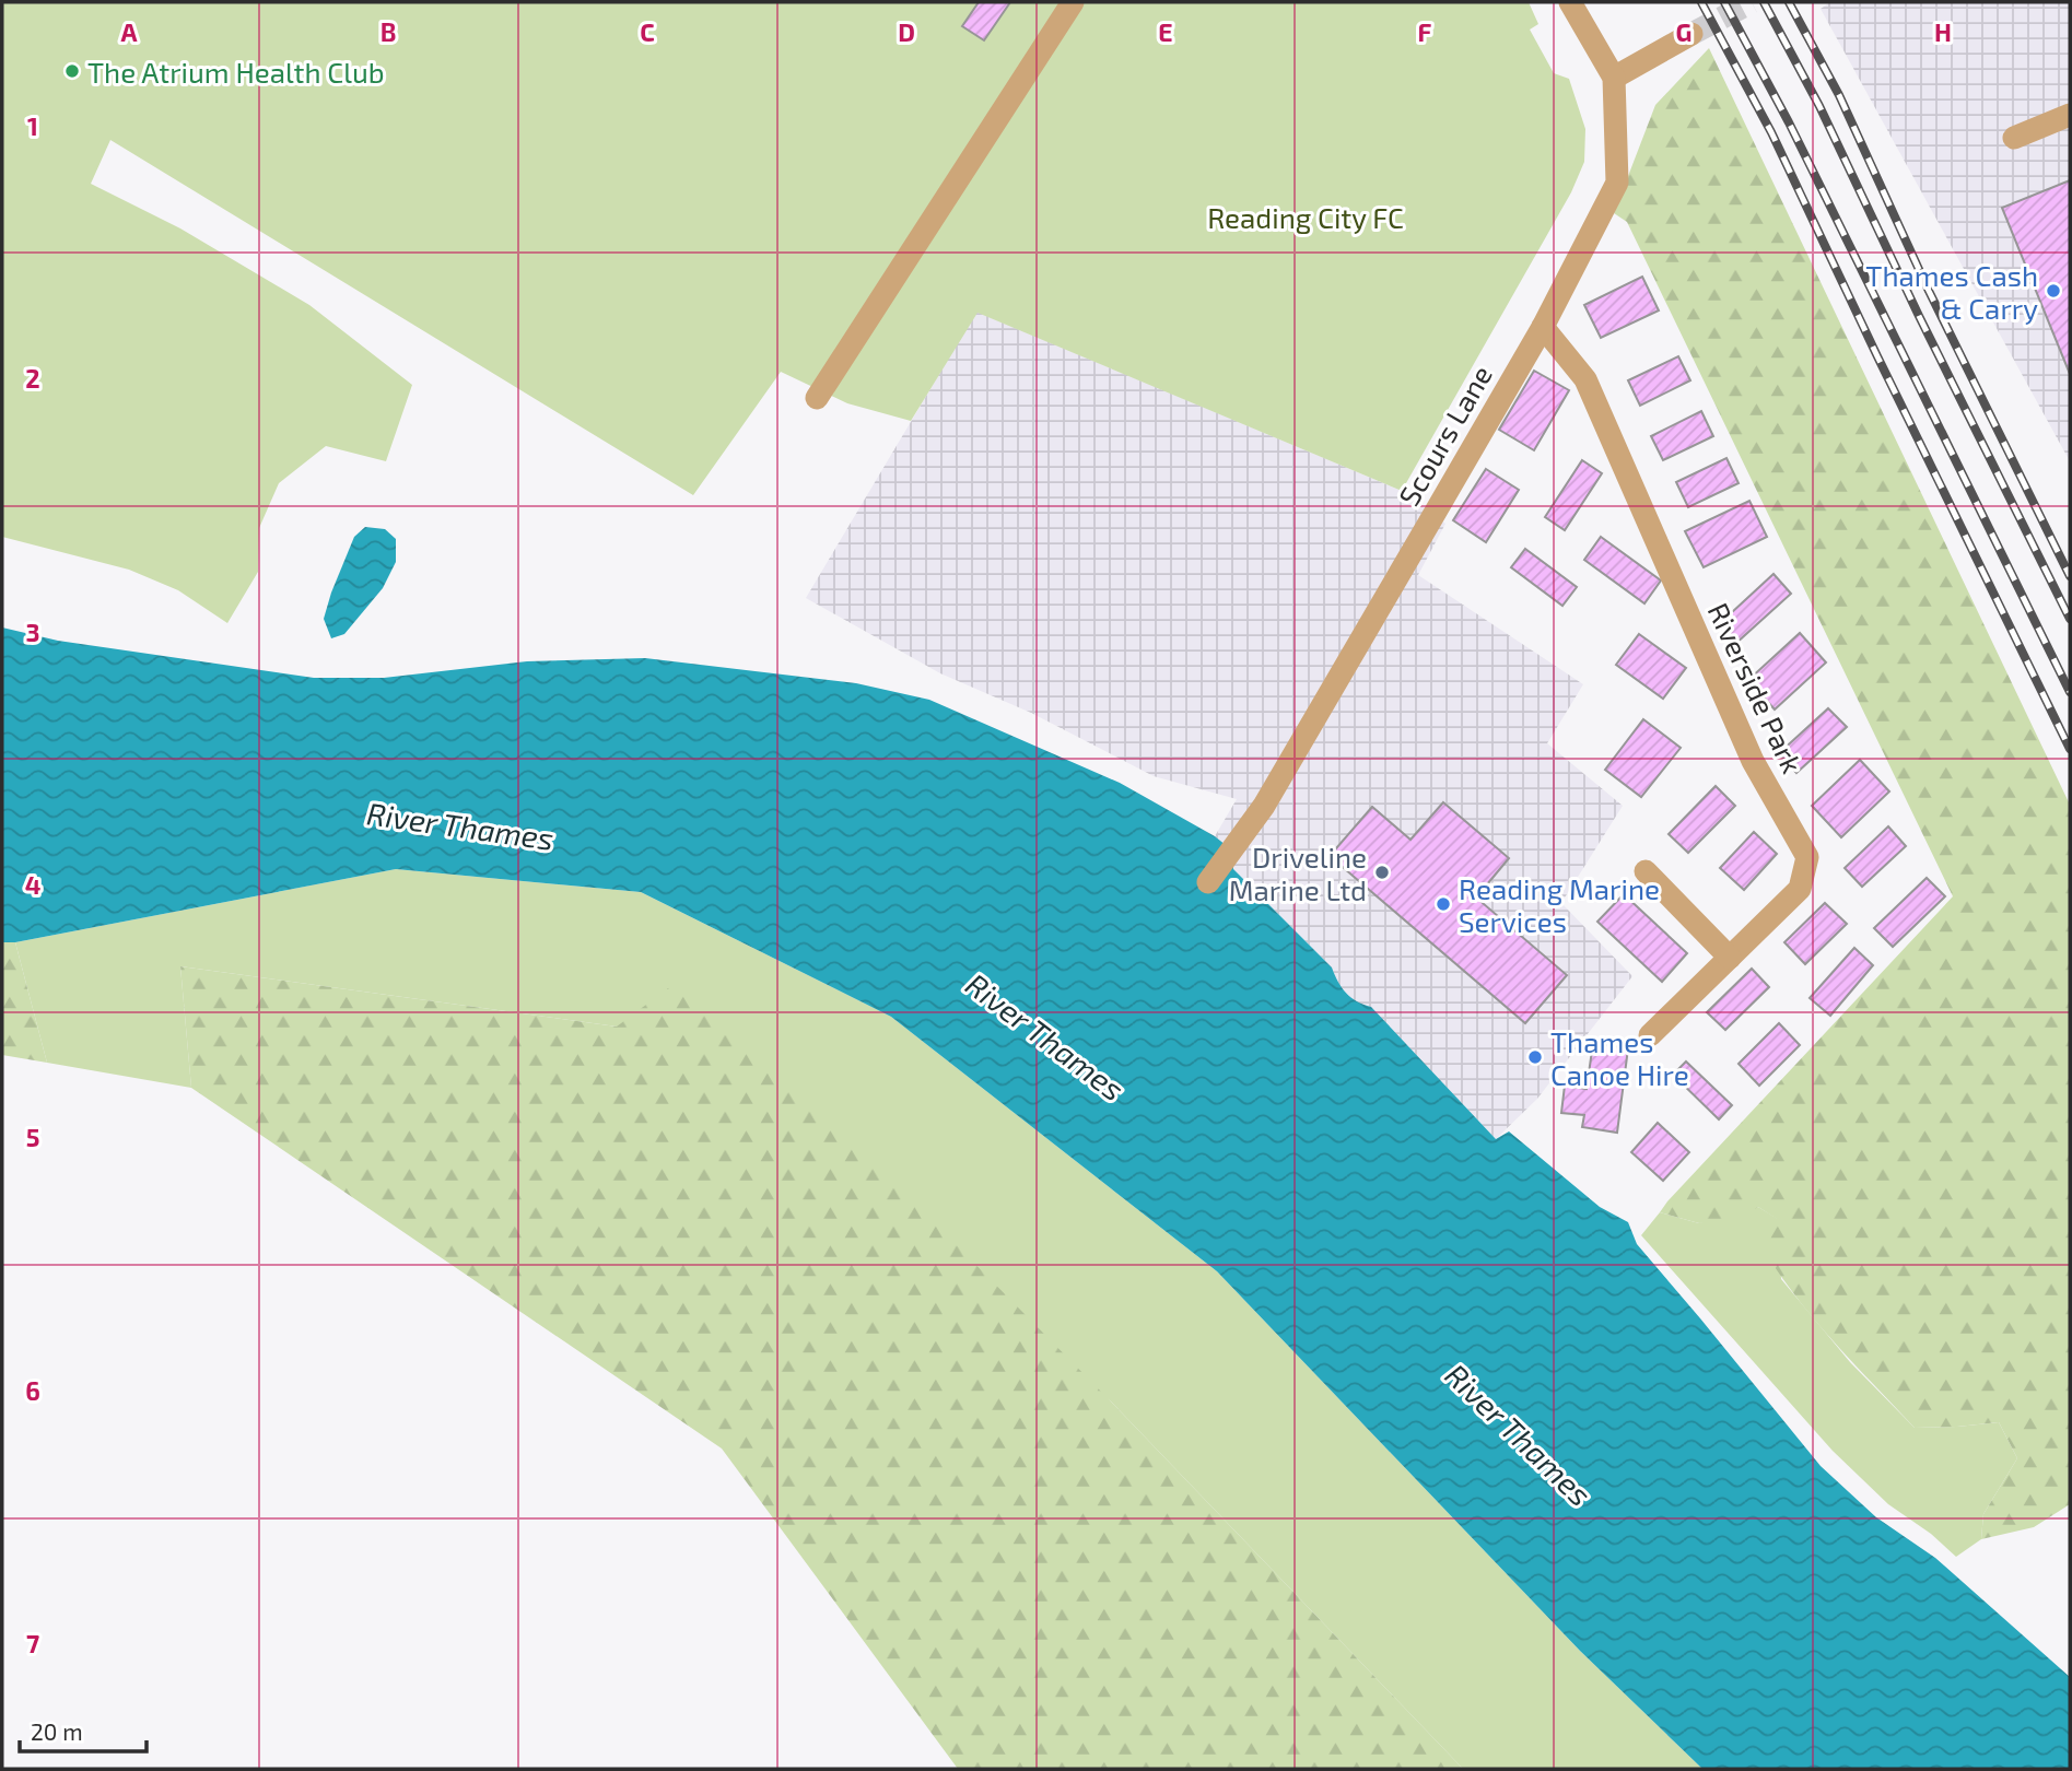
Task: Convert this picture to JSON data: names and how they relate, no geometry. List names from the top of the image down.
{
  "streets": {
    "street": ["Scours Lane", "Riverside Park"]
  },
  "crossings": [
    ["Scours Lane", "Riverside Park"]
  ],
  "water": ["River Thames"],
  "parks": ["Reading City FC"],
  "places": [
    "The Atrium Health Club",
    "Thames Cash & Carry",
    "Driveline Marine Ltd",
    "Reading Marine Services",
    "Thames Canoe Hire"
  ],
  "scale_bar": "20 m",
  "grid": {
    "columns": [
      "A",
      "B",
      "C",
      "D",
      "E",
      "F",
      "G",
      "H"
    ],
    "rows": [
      "1",
      "2",
      "3",
      "4",
      "5",
      "6",
      "7"
    ]
  }
}
